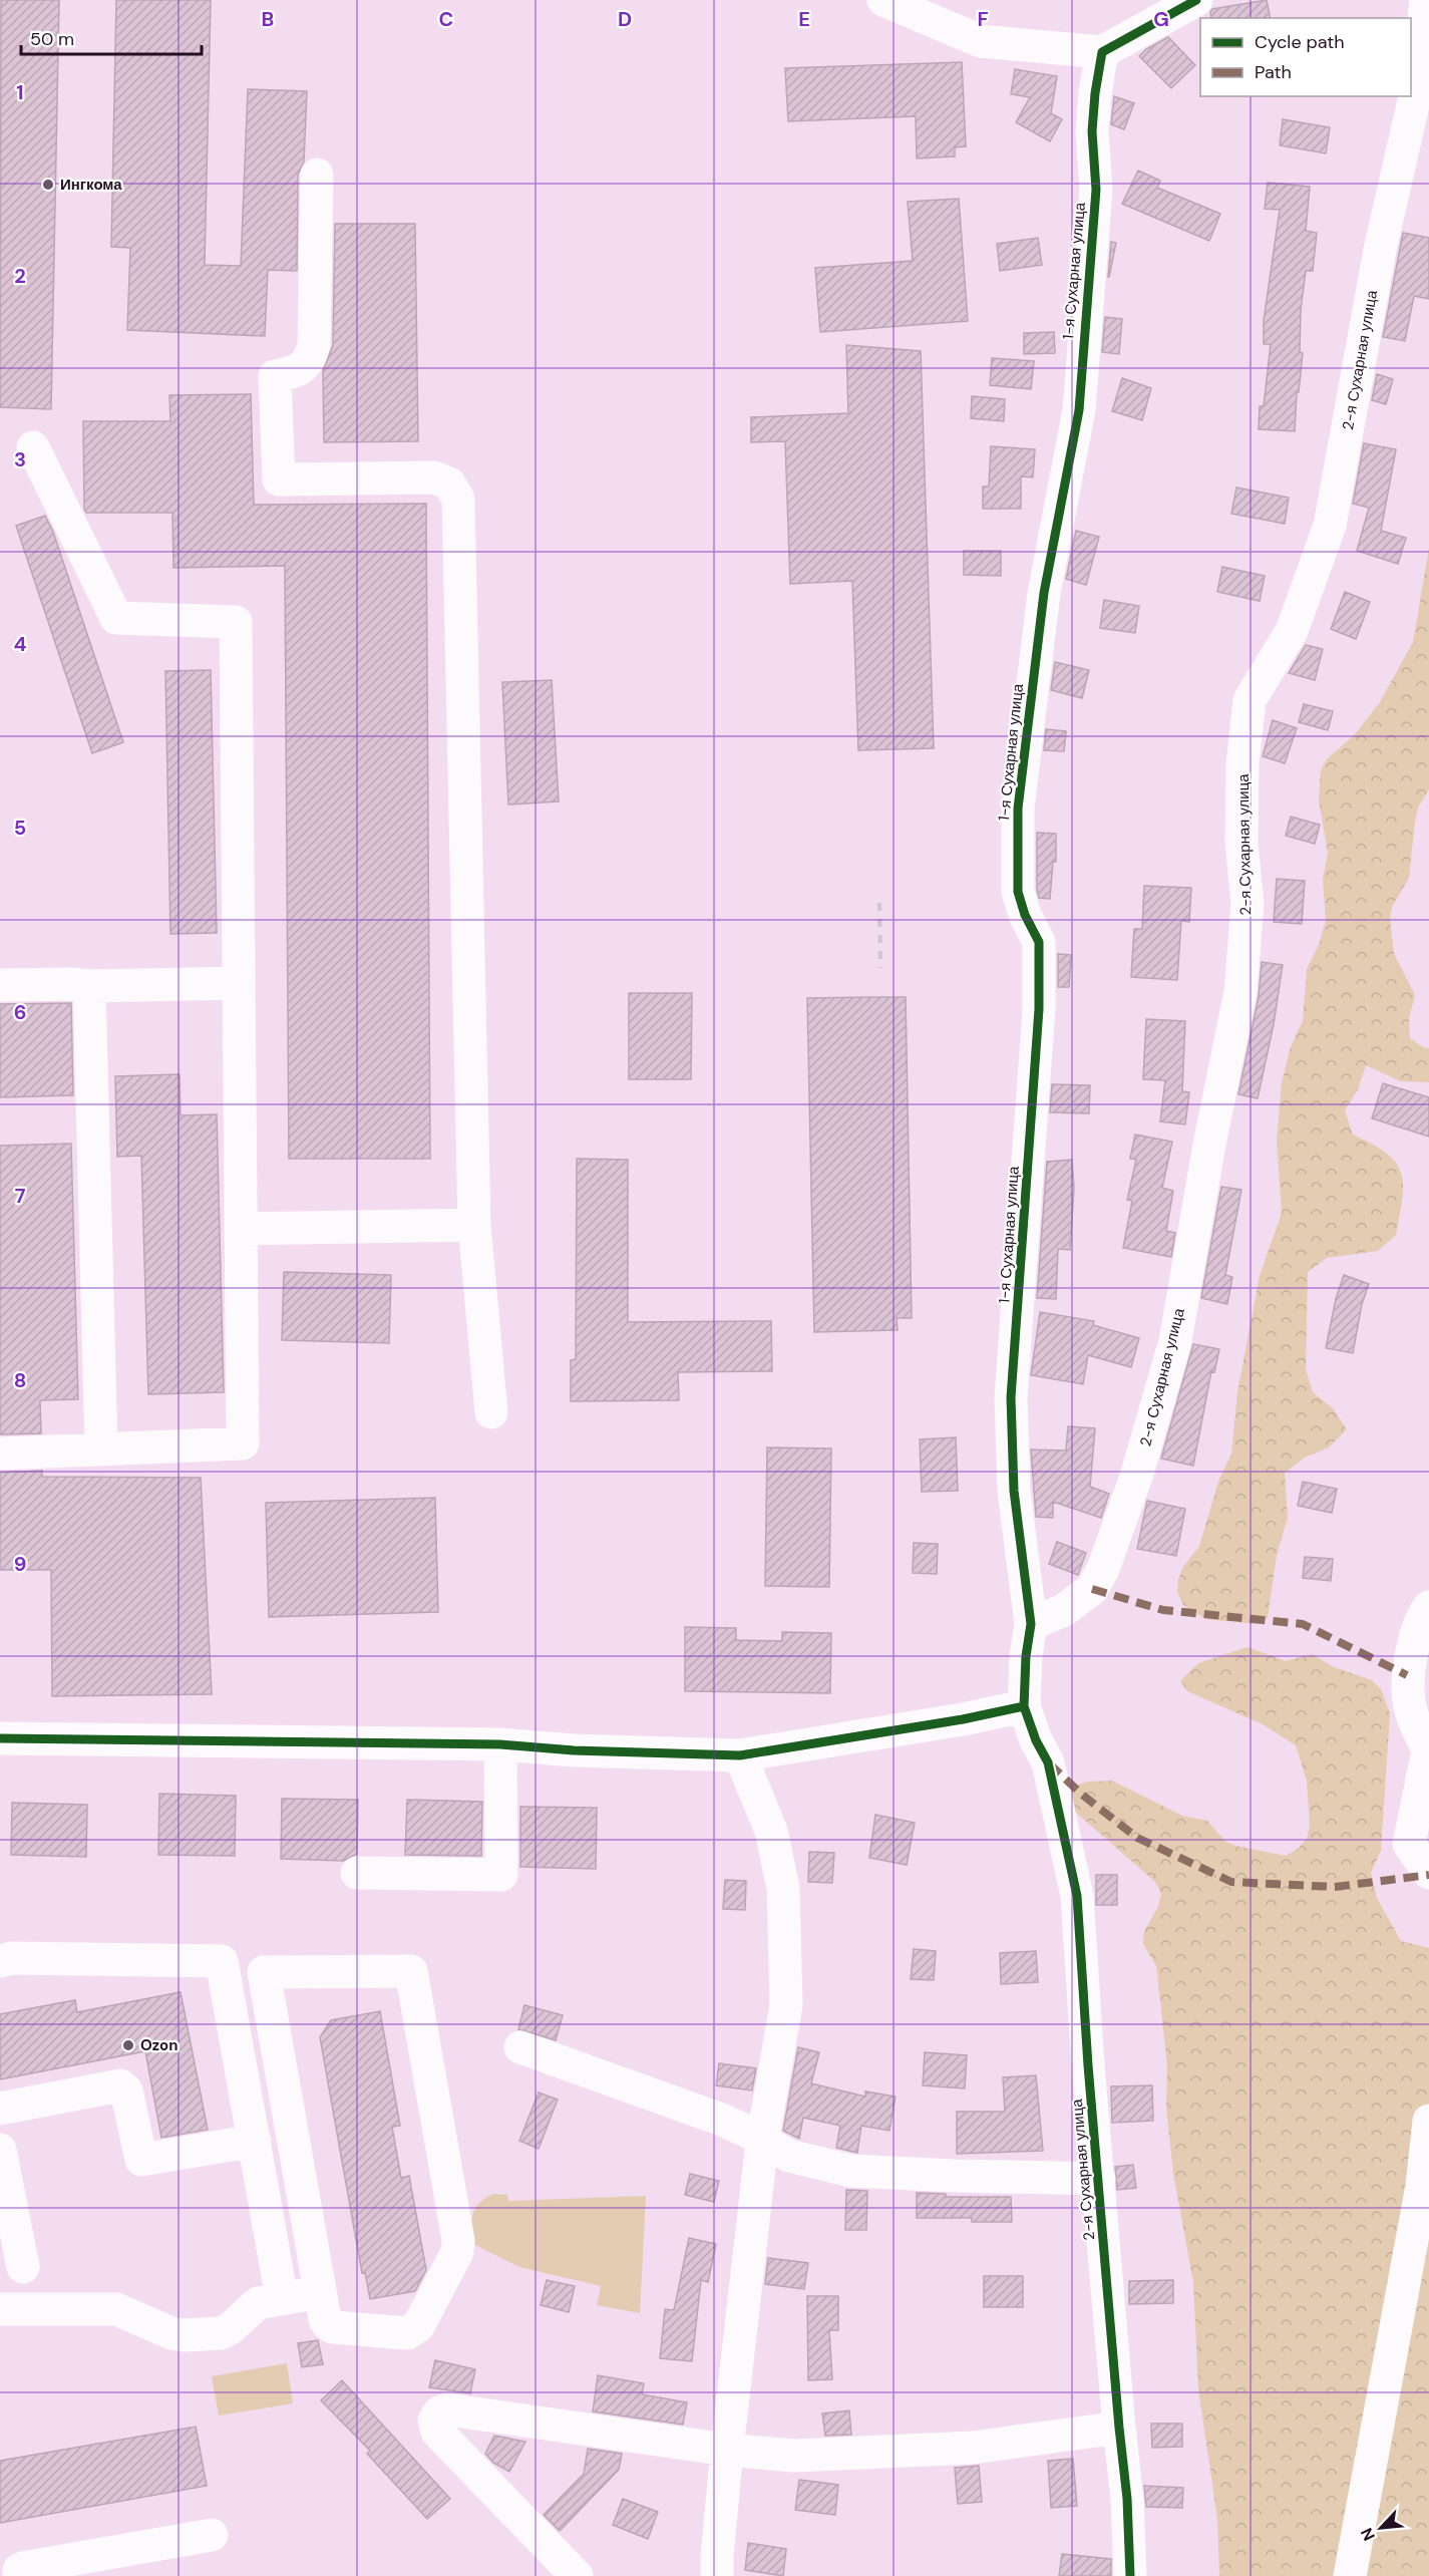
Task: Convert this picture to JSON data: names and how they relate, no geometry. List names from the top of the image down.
{
  "streets": {
    "street": ["1-я Сухарная улица", "2-я Сухарная улица"]
  },
  "crossings": [
    ["1-я Сухарная улица", "2-я Сухарная улица"]
  ],
  "places": ["Ингкома", "Ozon"],
  "legend": ["Cycle path", "Path"],
  "scale_bar": "50 m",
  "north": "bottom left",
  "grid": {
    "columns": [
      "B",
      "C",
      "D",
      "E",
      "F",
      "G"
    ],
    "rows": [
      "1",
      "2",
      "3",
      "4",
      "5",
      "6",
      "7",
      "8",
      "9"
    ]
  }
}
